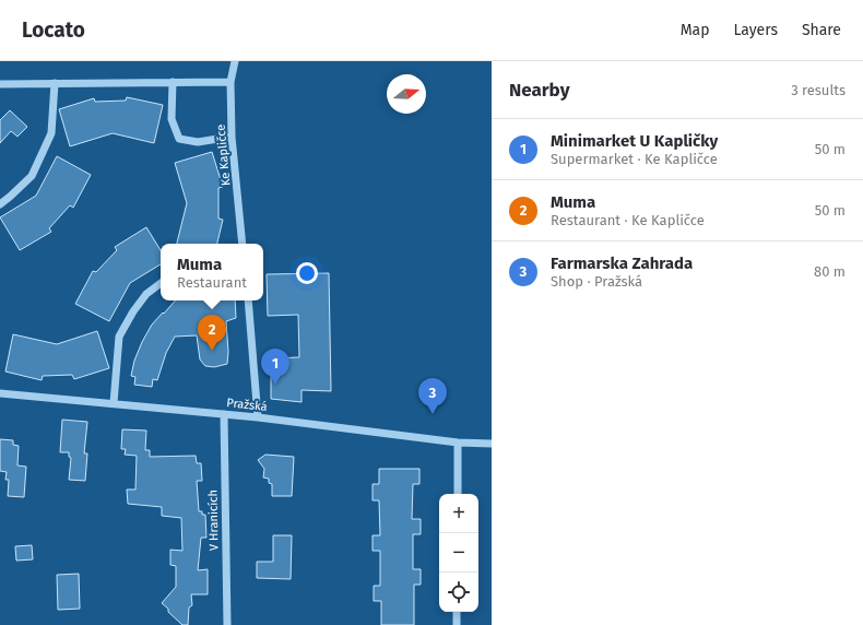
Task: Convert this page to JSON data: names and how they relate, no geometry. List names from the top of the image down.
{
  "streets": {
    "street": ["Ke Kapličce", "Pražská", "V Hranicích"]
  },
  "crossings": [
    ["Pražská", "V Hranicích"]
  ],
  "north": "right",
  "page": {
    "header": "Locato",
    "nav": ["Map", "Layers", "Share"],
    "heading": ["Nearby", "3 results"],
    "list": [
      {
        "mark": "1",
        "name": "Minimarket U Kapličky",
        "note": "Supermarket · Ke Kapličce",
        "value": "50 m"
      },
      {
        "mark": "2",
        "name": "Muma",
        "note": "Restaurant · Ke Kapličce",
        "value": "50 m"
      },
      {
        "mark": "3",
        "name": "Farmarska Zahrada",
        "note": "Shop · Pražská",
        "value": "80 m"
      }
    ],
    "popup": ["Muma", "Restaurant"],
    "pins": ["2", "1", "3"],
    "map_buttons": ["+", "−"]
  }
}
